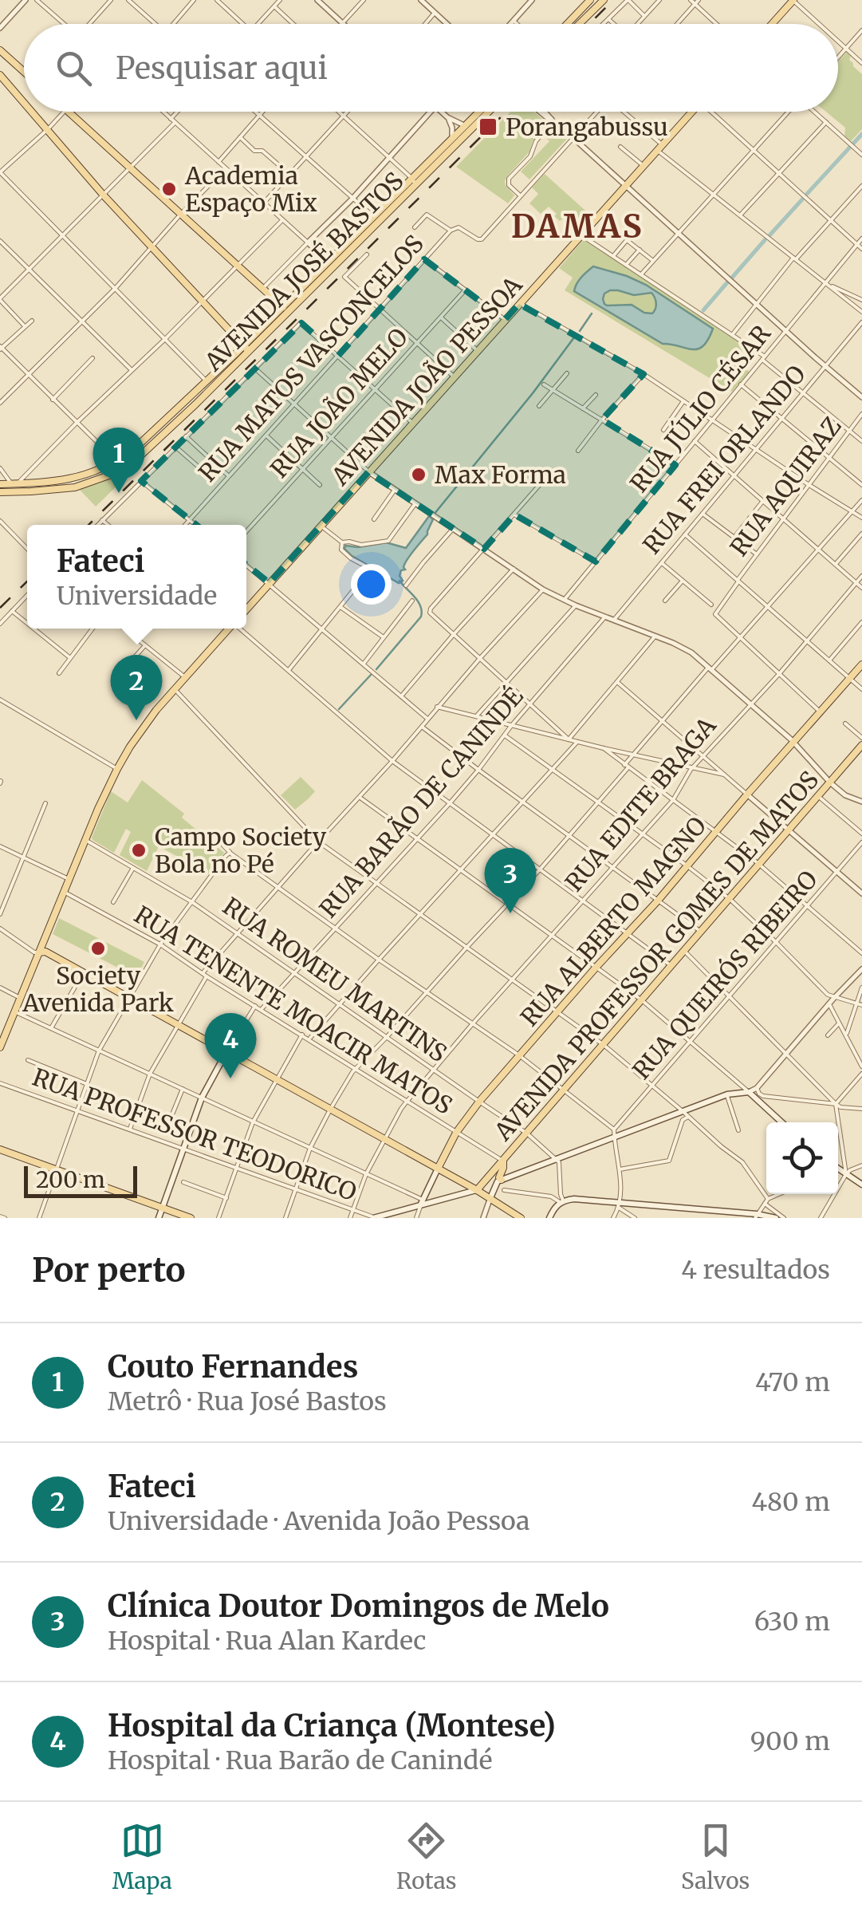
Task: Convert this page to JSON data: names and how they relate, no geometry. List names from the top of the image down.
{
  "streets": {
    "main road": [
      "AVENIDA JOSÉ BASTOS",
      "AVENIDA JOÃO PESSOA",
      "RUA ALBERTO MAGNO",
      "AVENIDA PROFESSOR GOMES DE MATOS"
    ],
    "street": [
      "RUA MATOS VASCONCELOS",
      "RUA JOÃO MELO",
      "RUA JÚLIO CÉSAR",
      "RUA FREI ORLANDO",
      "RUA AQUIRAZ",
      "RUA BARÃO DE CANINDÉ",
      "RUA EDITE BRAGA",
      "RUA QUEIRÓS RIBEIRO",
      "RUA ROMEU MARTINS",
      "RUA TENENTE MOACIR MATOS",
      "RUA PROFESSOR TEODORICO"
    ]
  },
  "crossings": [
    ["RUA BARÃO DE CANINDÉ", "RUA ROMEU MARTINS"],
    ["RUA BARÃO DE CANINDÉ", "RUA TENENTE MOACIR MATOS"],
    ["RUA EDITE BRAGA", "RUA ROMEU MARTINS"],
    ["RUA EDITE BRAGA", "RUA TENENTE MOACIR MATOS"],
    ["RUA EDITE BRAGA", "RUA PROFESSOR TEODORICO"],
    ["RUA ALBERTO MAGNO", "RUA ROMEU MARTINS"],
    ["RUA ALBERTO MAGNO", "RUA TENENTE MOACIR MATOS"],
    ["AVENIDA PROFESSOR GOMES DE MATOS", "RUA ROMEU MARTINS"],
    ["AVENIDA PROFESSOR GOMES DE MATOS", "RUA TENENTE MOACIR MATOS"]
  ],
  "districts": ["DAMAS"],
  "places": {
    "transit": ["Porangabussu"],
    "other": [
      "Academia Espaço Mix",
      "Max Forma",
      "Campo Society Bola no Pé",
      "Society Avenida Park"
    ]
  },
  "scale_bar": "200 m",
  "page": {
    "search": "Pesquisar aqui",
    "pins": [
      "1",
      "2",
      "3",
      "4"
    ],
    "popup": ["Fateci", "Universidade"],
    "scale": "200 m",
    "heading": ["Por perto", "4 resultados"],
    "list": [
      {
        "mark": "1",
        "name": "Couto Fernandes",
        "note": "Metrô · Rua José Bastos",
        "value": "470 m"
      },
      {
        "mark": "2",
        "name": "Fateci",
        "note": "Universidade · Avenida João Pessoa",
        "value": "480 m"
      },
      {
        "mark": "3",
        "name": "Clínica Doutor Domingos de Melo",
        "note": "Hospital · Rua Alan Kardec",
        "value": "630 m"
      },
      {
        "mark": "4",
        "name": "Hospital da Criança (Montese)",
        "note": "Hospital · Rua Barão de Canindé",
        "value": "900 m"
      }
    ],
    "nav": ["Mapa", "Rotas", "Salvos"]
  }
}
